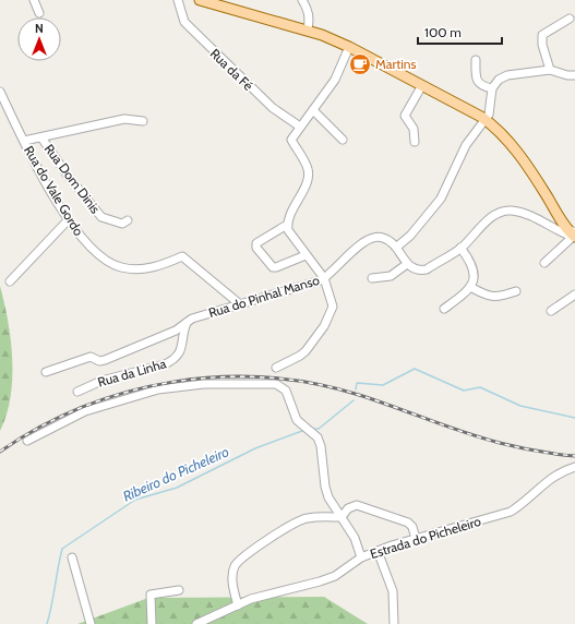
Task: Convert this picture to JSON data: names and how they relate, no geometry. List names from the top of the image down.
{
  "streets": {
    "street": [
      "Rua da Fé",
      "Rua Dom Dinis",
      "Rua do Vale Gordo",
      "Rua do Pinhal Manso",
      "Rua da Linha",
      "Estrada do Picheleiro"
    ]
  },
  "crossings": [
    ["Rua do Vale Gordo", "Rua do Pinhal Manso"],
    ["Rua do Pinhal Manso", "Rua da Linha"]
  ],
  "water": ["Ribeiro do Picheleiro"],
  "places": {
    "cafe": ["Martins"]
  },
  "scale_bar": "100 m",
  "north": "top"
}
